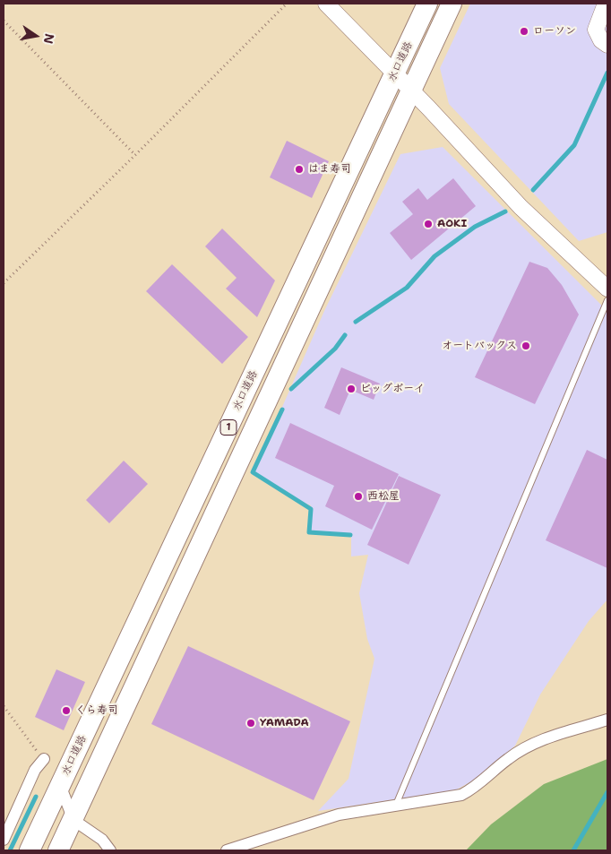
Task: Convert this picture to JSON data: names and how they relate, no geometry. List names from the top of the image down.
{
  "streets": {
    "highway": ["水口道路", "1"]
  },
  "places": [
    "ローソン",
    "はま寿司",
    "AOKI",
    "オートバックス",
    "ビッグボーイ",
    "西松屋",
    "くら寿司",
    "YAMADA"
  ],
  "north": "right"
}
